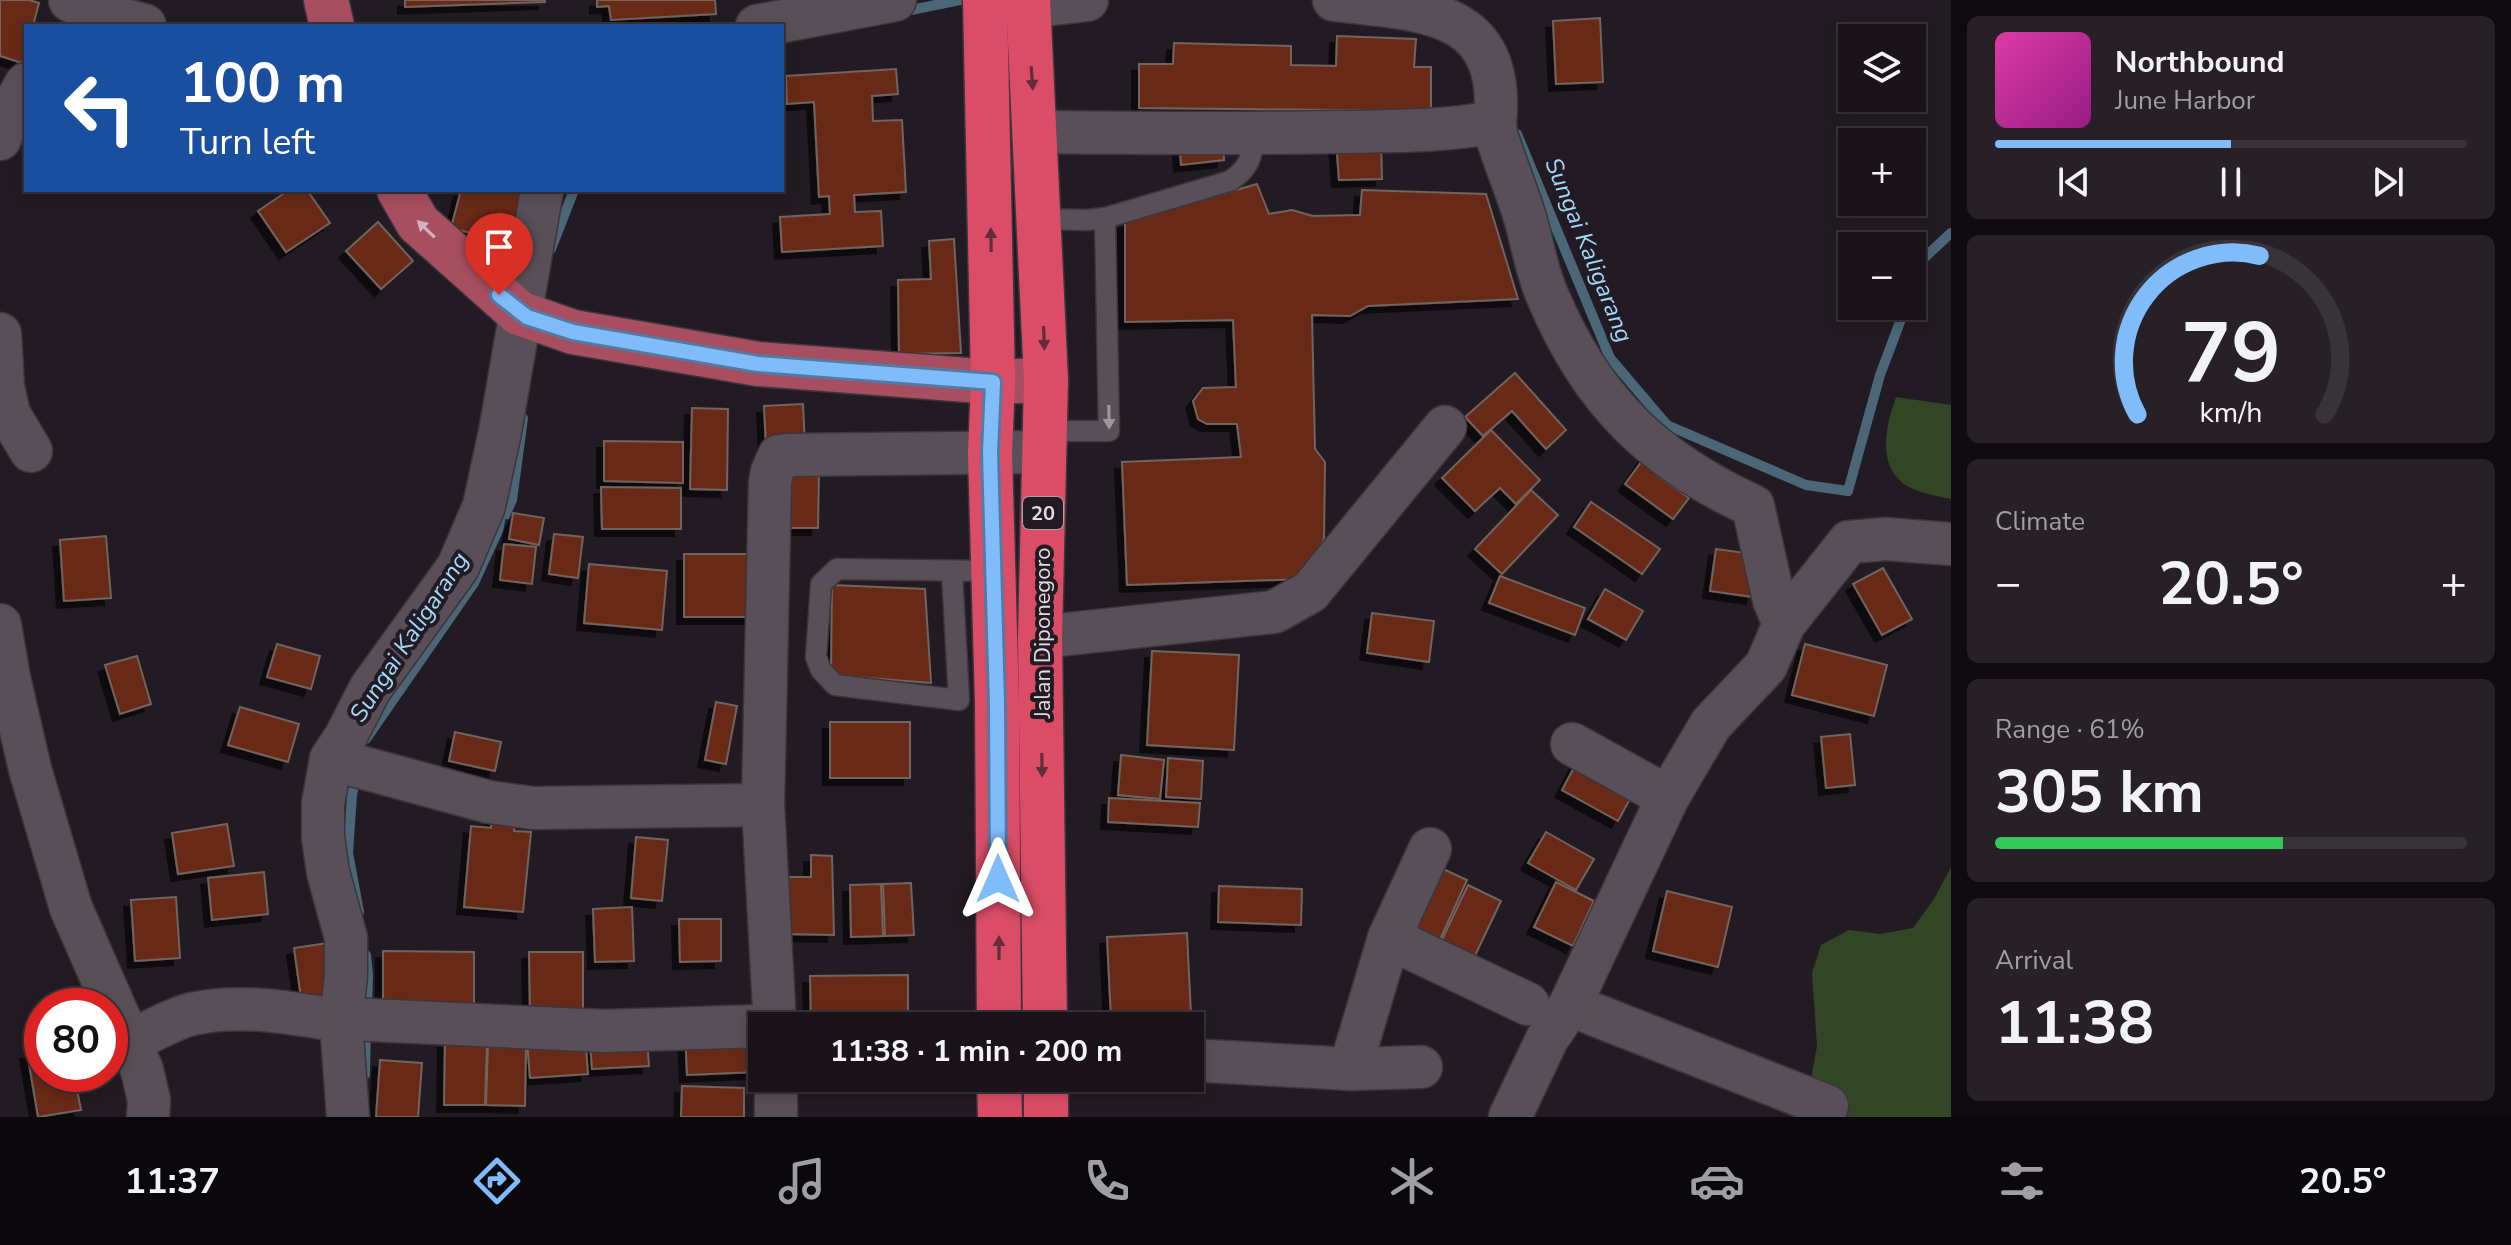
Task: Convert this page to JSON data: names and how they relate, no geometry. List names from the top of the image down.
{
  "streets": {
    "highway": ["20", "Jalan Diponegoro"]
  },
  "water": ["Sungai Kaligarang"],
  "page": {
    "map_buttons": ["+", "−"],
    "turn": ["100 m", "Turn left"],
    "song": ["Northbound", "June Harbor"],
    "tile": [
      "Climate",
      ["Range · 61%", "305 km"],
      ["Arrival", "11:38"]
    ],
    "heat": ["−", "20.5°", "+"],
    "limit": "80",
    "trip": "11:38 · 1 min · 200 m",
    "tabs": ["11:37", "20.5°"],
    "gauge": ["79", "km/h"]
  }
}
